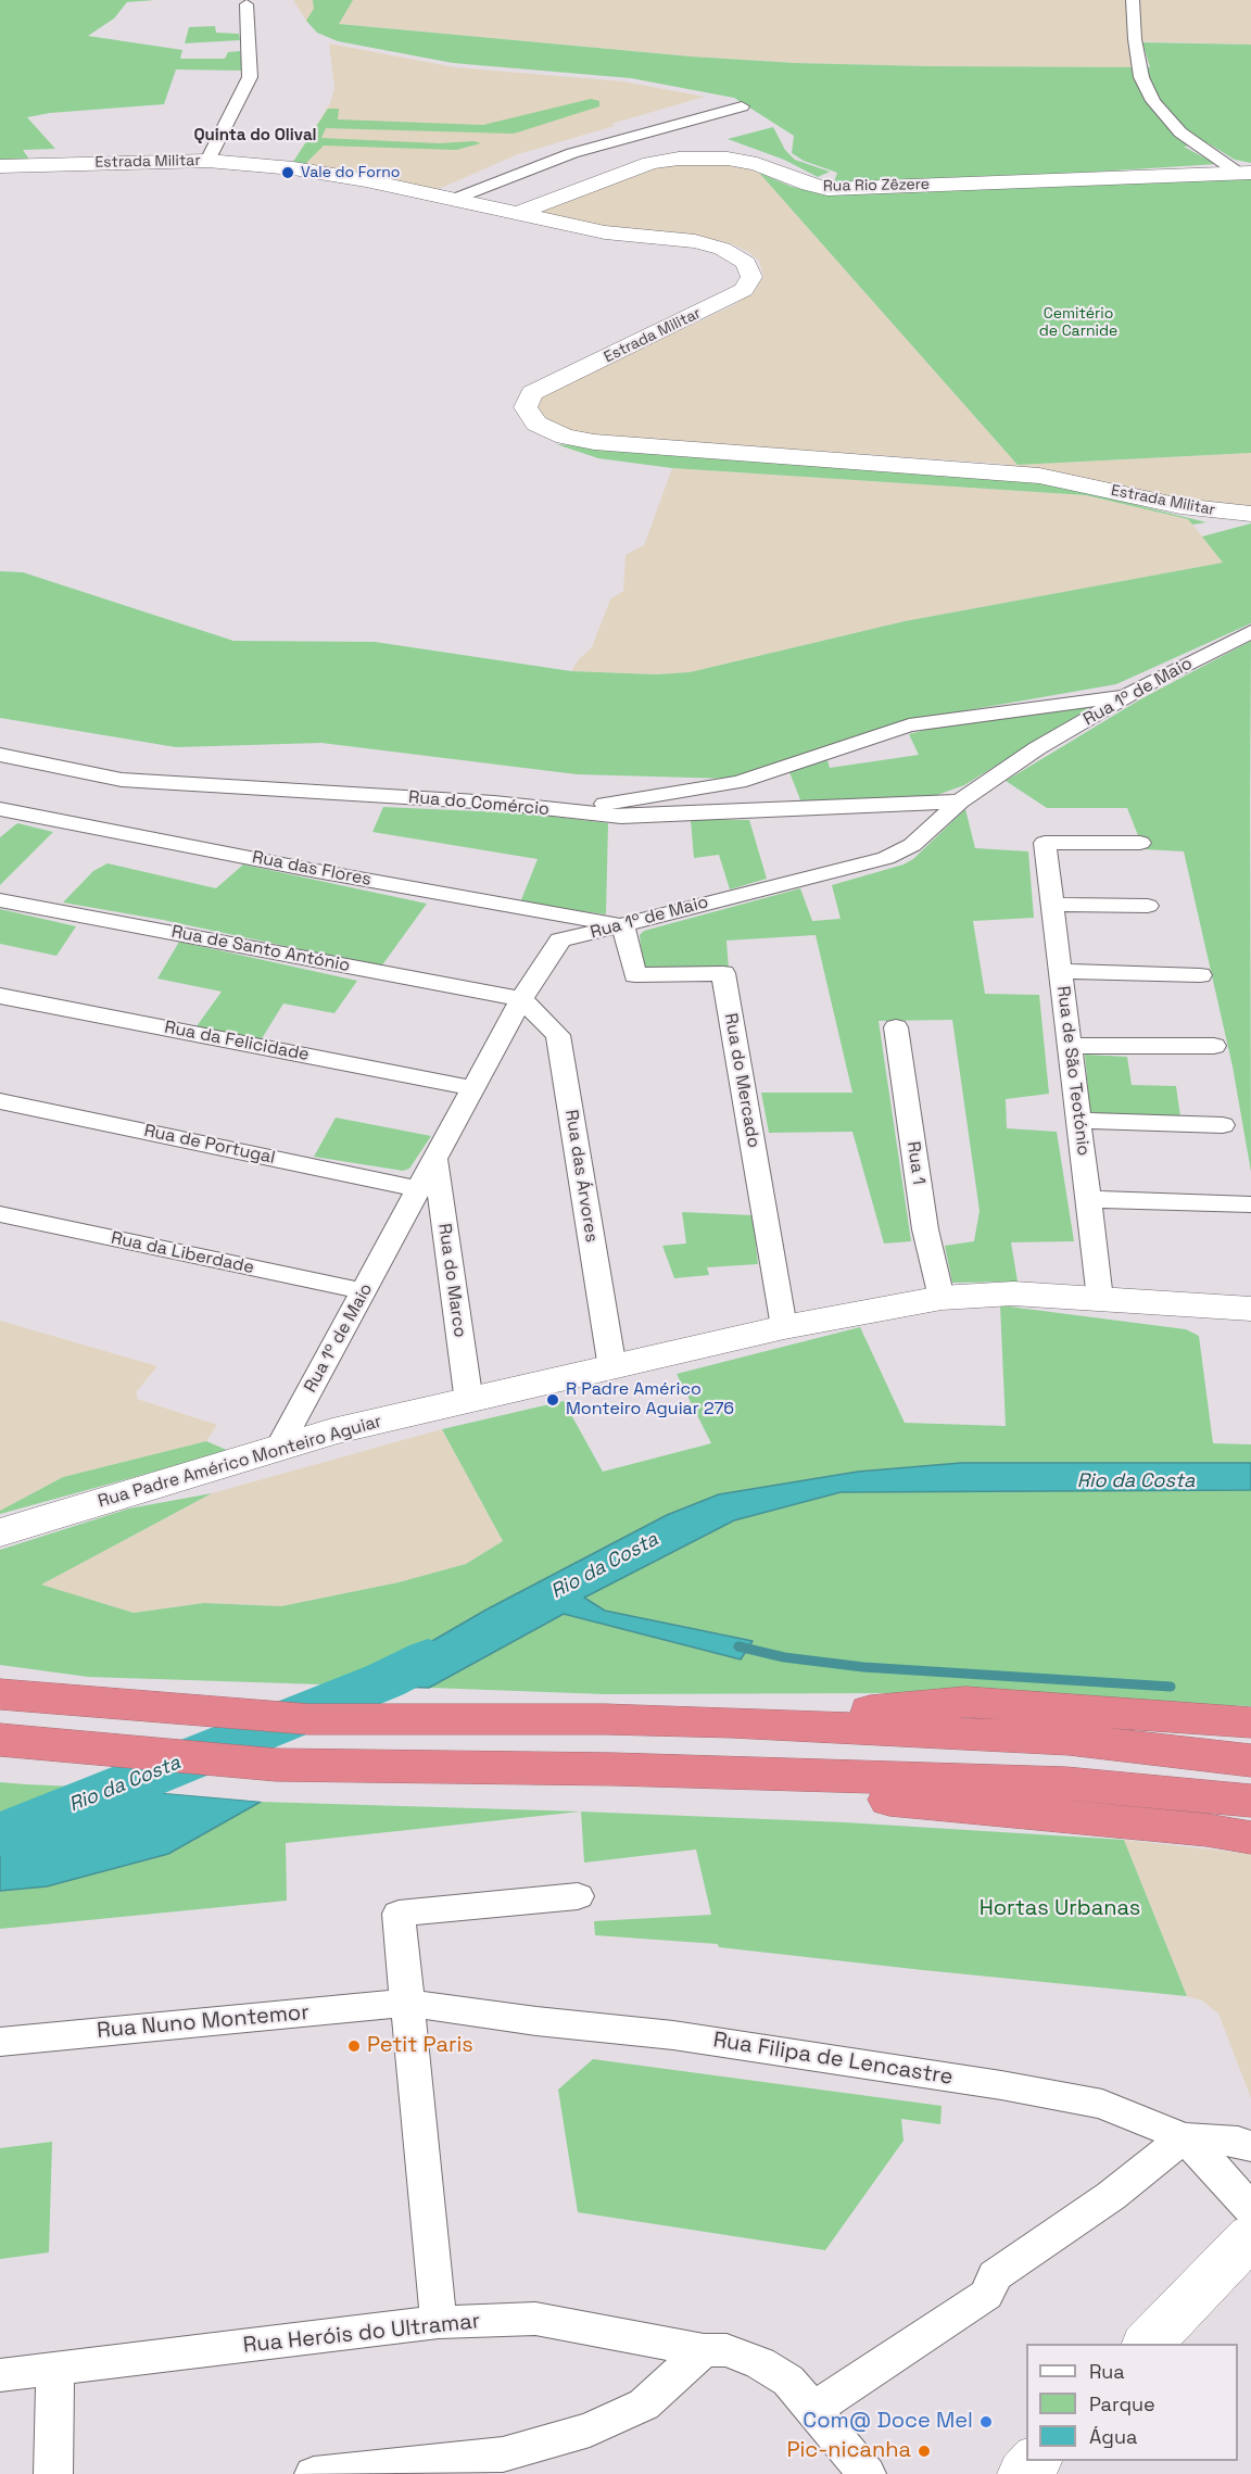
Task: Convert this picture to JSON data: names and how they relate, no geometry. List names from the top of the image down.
{
  "streets": {
    "street": [
      "Estrada Militar",
      "Rua Rio Zêzere",
      "Rua 1º de Maio",
      "Rua do Comércio",
      "Rua das Flores",
      "Rua de Santo António",
      "Rua da Felicidade",
      "Rua de São Teotónio",
      "Rua do Mercado",
      "Rua de Portugal",
      "Rua 1",
      "Rua das Árvores",
      "Rua da Liberdade",
      "Rua do Marco",
      "Rua Padre Américo Monteiro Aguiar",
      "Rua Nuno Montemor",
      "Rua Filipa de Lencastre",
      "Rua Heróis do Ultramar"
    ]
  },
  "crossings": [
    ["Estrada Militar", "Rua Rio Zêzere"],
    ["Rua 1º de Maio", "Rua do Comércio"],
    ["Rua 1º de Maio", "Rua das Flores"],
    ["Rua 1º de Maio", "Rua de Santo António"],
    ["Rua 1º de Maio", "Rua da Felicidade"],
    ["Rua 1º de Maio", "Rua do Mercado"],
    ["Rua 1º de Maio", "Rua de Portugal"],
    ["Rua 1º de Maio", "Rua das Árvores"],
    ["Rua 1º de Maio", "Rua da Liberdade"],
    ["Rua 1º de Maio", "Rua do Marco"],
    ["Rua 1º de Maio", "Rua Padre Américo Monteiro Aguiar"],
    ["Rua das Flores", "Rua do Mercado"],
    ["Rua de Santo António", "Rua das Árvores"],
    ["Rua de São Teotónio", "Rua Padre Américo Monteiro Aguiar"],
    ["Rua do Mercado", "Rua Padre Américo Monteiro Aguiar"],
    ["Rua 1", "Rua Padre Américo Monteiro Aguiar"],
    ["Rua das Árvores", "Rua Padre Américo Monteiro Aguiar"],
    ["Rua do Marco", "Rua Padre Américo Monteiro Aguiar"],
    ["Rua Nuno Montemor", "Rua Filipa de Lencastre"]
  ],
  "districts": ["Quinta do Olival"],
  "water": ["Rio da Costa"],
  "parks": ["Cemitério de Carnide", "Hortas Urbanas"],
  "places": [
    "Vale do Forno",
    "R Padre Américo Monteiro Aguiar 276",
    "Petit Paris",
    "Com@ Doce Mel",
    "Pic-nicanha"
  ],
  "legend": ["Rua", "Parque", "Água"]
}
